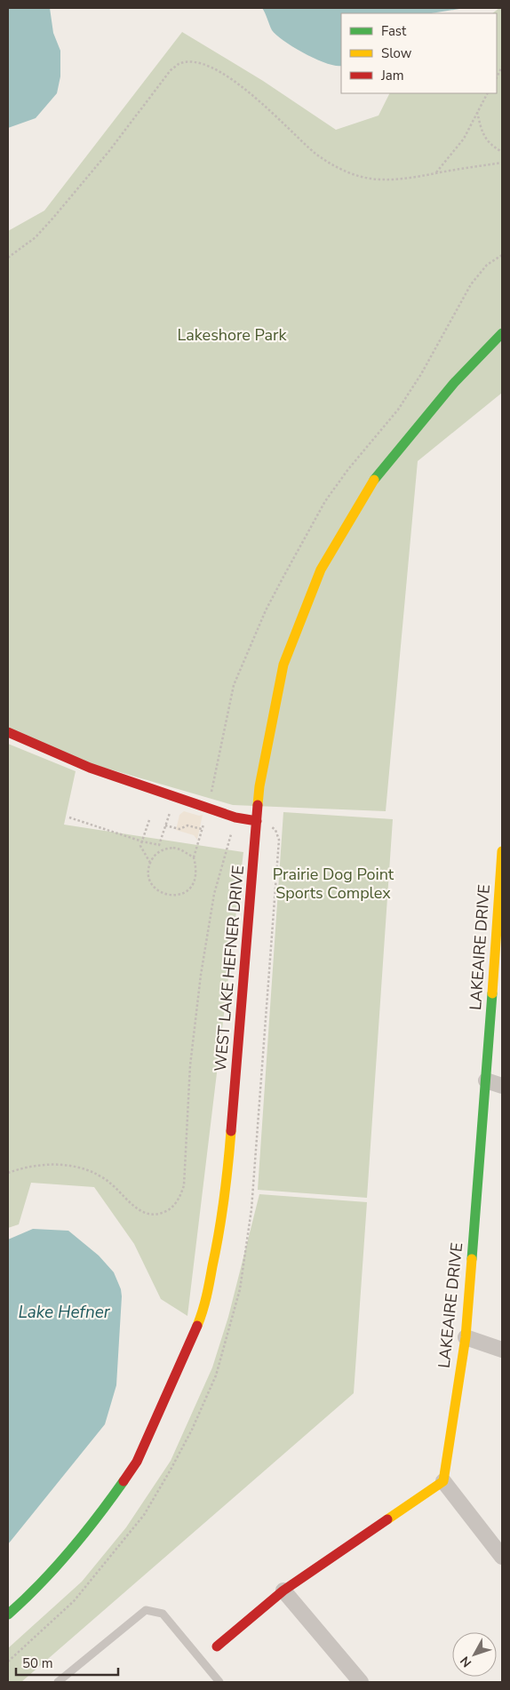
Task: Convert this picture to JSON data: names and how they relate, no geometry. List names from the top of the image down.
{
  "streets": {
    "street": ["LAKEAIRE DRIVE", "WEST LAKE HEFNER DRIVE"]
  },
  "water": ["Lake Hefner"],
  "parks": ["Lakeshore Park", "Prairie Dog Point Sports Complex"],
  "legend": ["Fast", "Slow", "Jam"],
  "scale_bar": "50 m",
  "north": "bottom left"
}
